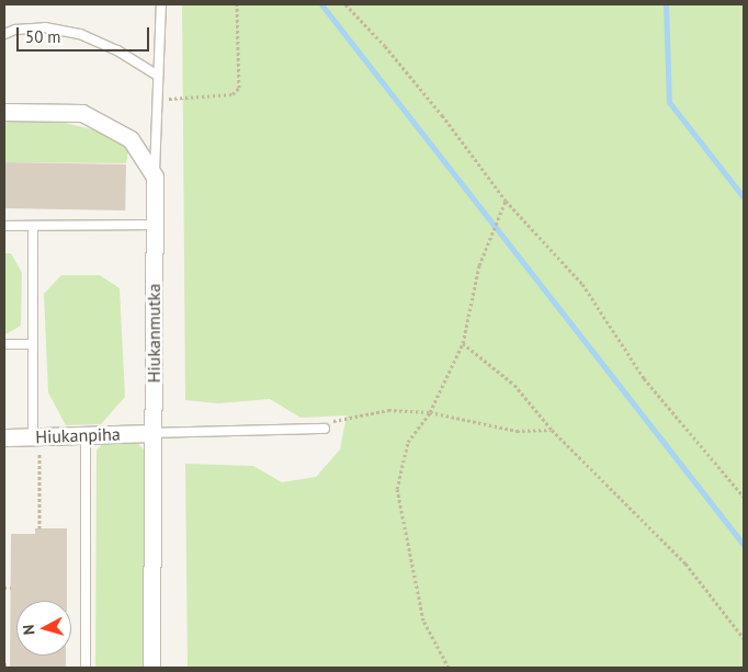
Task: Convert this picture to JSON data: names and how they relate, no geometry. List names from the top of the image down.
{
  "streets": {
    "street": ["Hiukanmutka", "Hiukanpiha"]
  },
  "crossings": [
    ["Hiukanmutka", "Hiukanpiha"]
  ],
  "scale_bar": "50 m",
  "north": "left"
}
